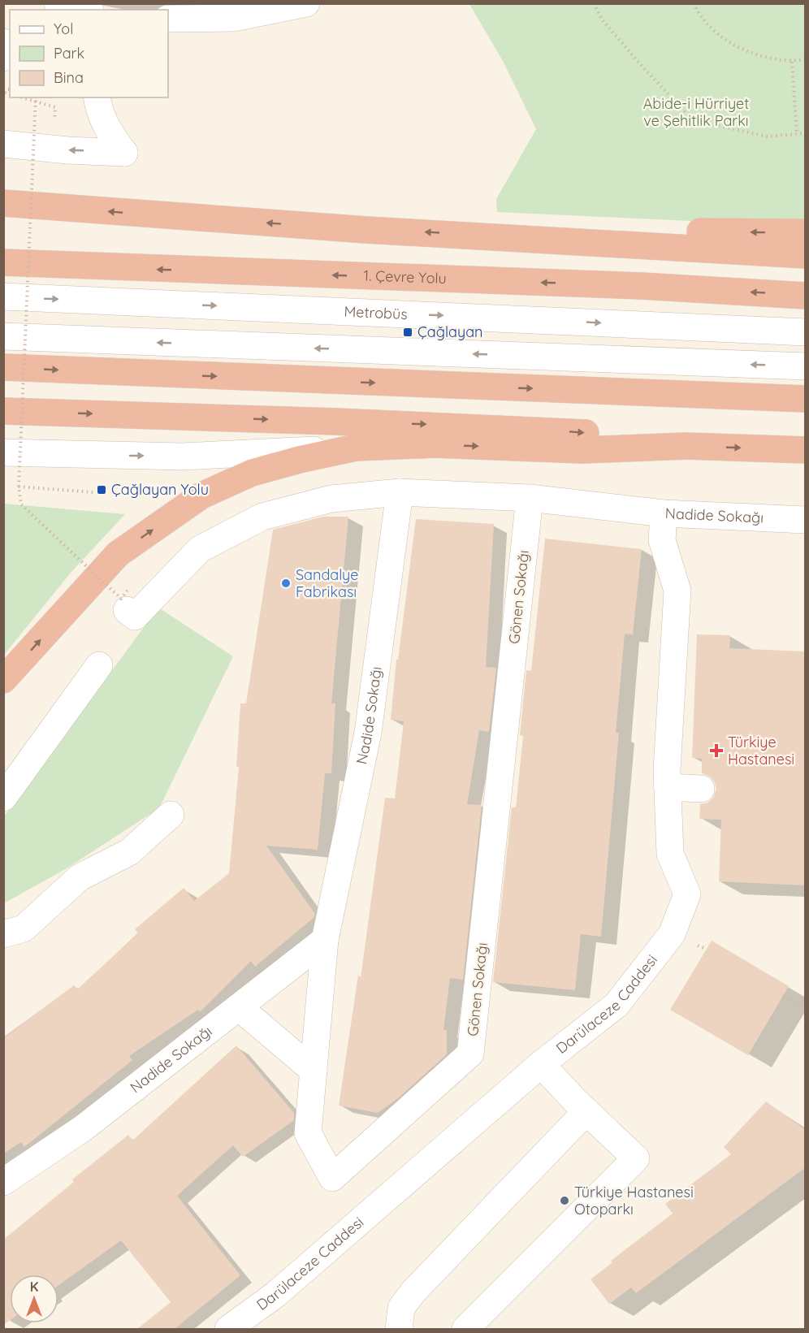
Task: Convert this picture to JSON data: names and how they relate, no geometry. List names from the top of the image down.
{
  "streets": {
    "highway": ["1. Çevre Yolu"],
    "street": [
      "Metrobüs",
      "Nadide Sokağı",
      "Gönen Sokağı",
      "Darülaceze Caddesi"
    ]
  },
  "crossings": [
    ["Nadide Sokağı", "Gönen Sokağı"],
    ["Nadide Sokağı", "Darülaceze Caddesi"]
  ],
  "parks": ["Abide-i Hürriyet ve Şehitlik Parkı"],
  "places": {
    "transit": ["Çağlayan", "Çağlayan Yolu"],
    "other": ["Sandalye Fabrikası", "Türkiye Hastanesi Otoparkı"],
    "health": ["Türkiye Hastanesi"]
  },
  "legend": ["Yol", "Park", "Bina"],
  "north": "top"
}
